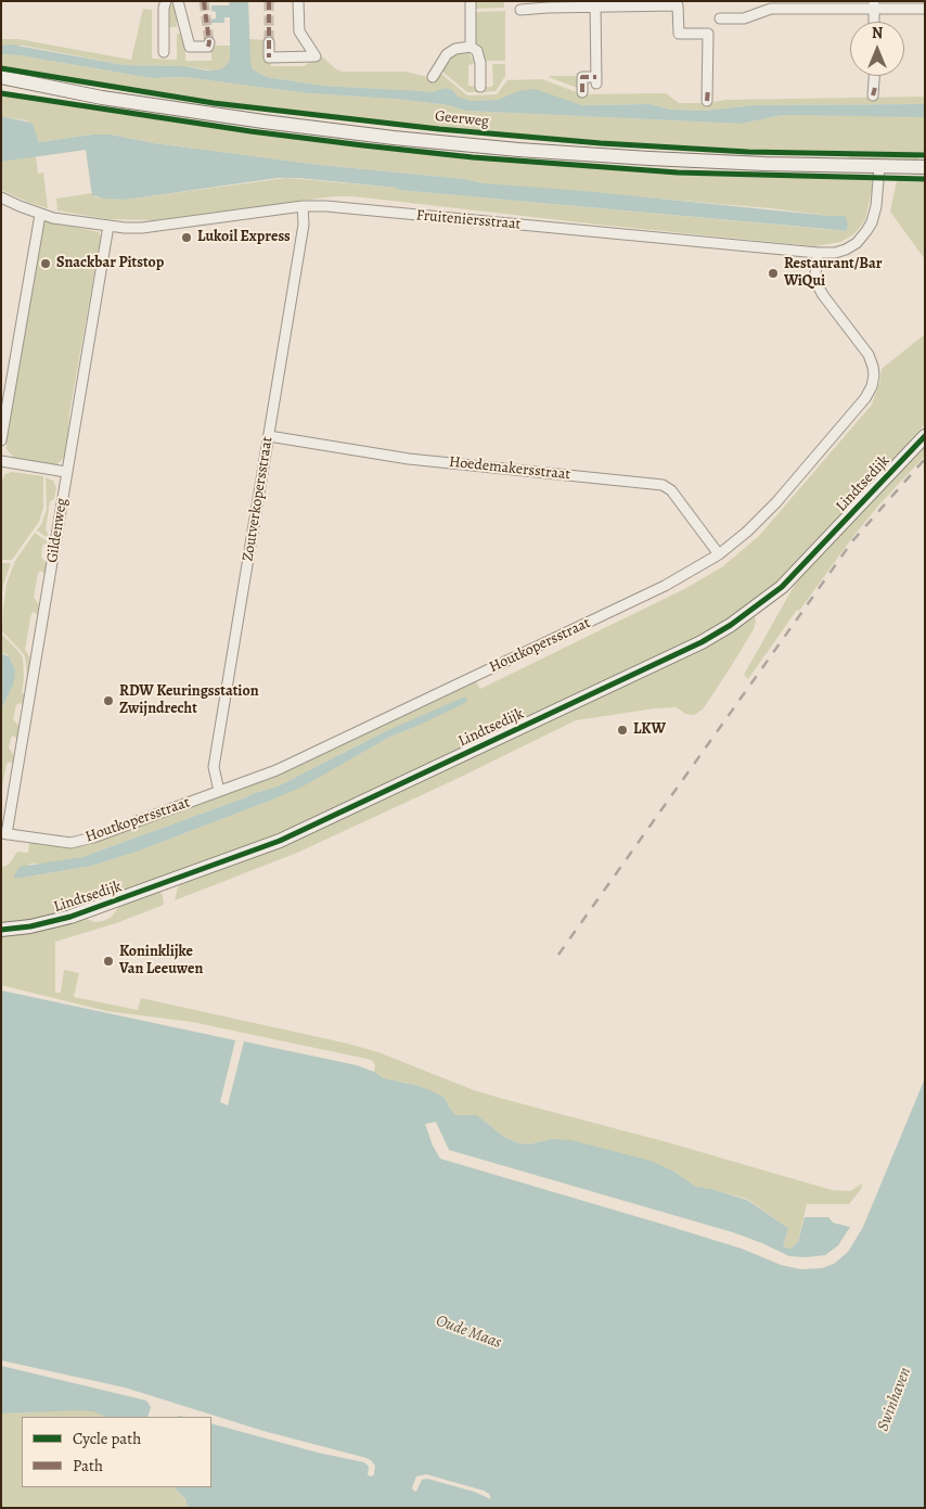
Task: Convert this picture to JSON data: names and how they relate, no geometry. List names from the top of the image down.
{
  "streets": {
    "street": [
      "Geerweg",
      "Fruiteniersstraat",
      "Hoedemakersstraat",
      "Lindtsedijk",
      "Zoutverkopersstraat",
      "Gildenweg",
      "Houtkopersstraat"
    ]
  },
  "crossings": [
    ["Geerweg", "Fruiteniersstraat"],
    ["Fruiteniersstraat", "Zoutverkopersstraat"],
    ["Fruiteniersstraat", "Gildenweg"],
    ["Fruiteniersstraat", "Houtkopersstraat"],
    ["Hoedemakersstraat", "Zoutverkopersstraat"],
    ["Hoedemakersstraat", "Houtkopersstraat"],
    ["Zoutverkopersstraat", "Houtkopersstraat"],
    ["Gildenweg", "Houtkopersstraat"]
  ],
  "water": ["Oude Maas", "Swinhaven"],
  "places": [
    "Lukoil Express",
    "Snackbar Pitstop",
    "Restaurant/Bar WiQui",
    "RDW Keuringsstation Zwijndrecht",
    "LKW",
    "Koninklijke Van Leeuwen"
  ],
  "legend": ["Cycle path", "Path"],
  "north": "top"
}
